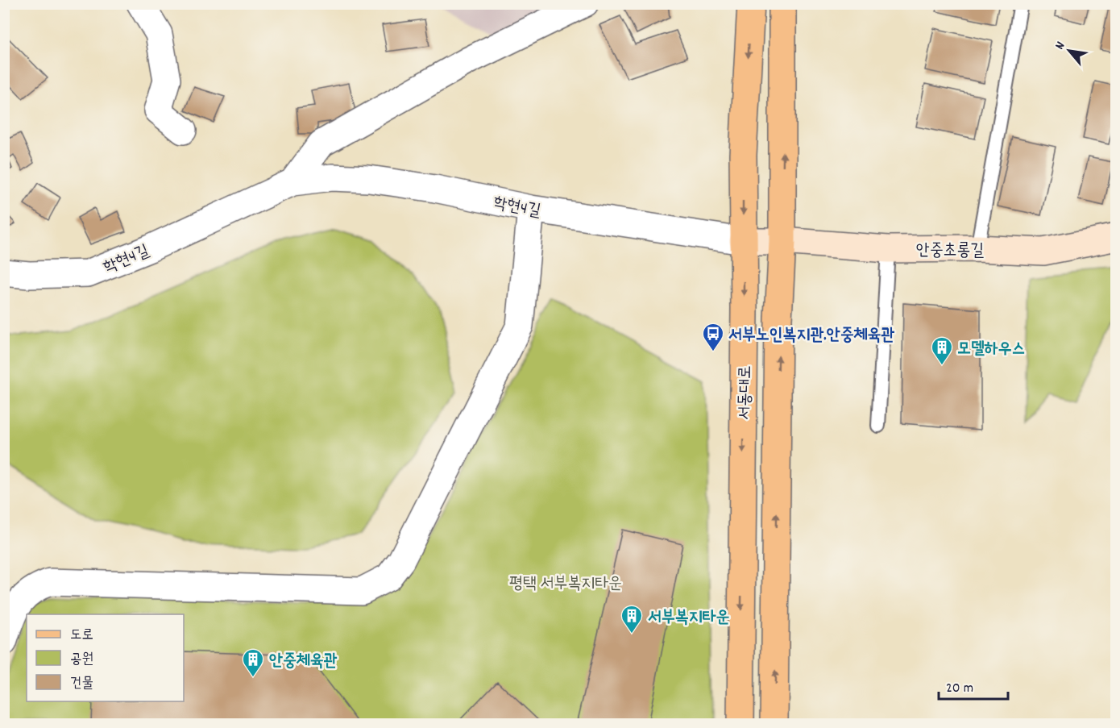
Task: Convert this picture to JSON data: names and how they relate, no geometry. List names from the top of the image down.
{
  "streets": {
    "main road": ["서동대로"],
    "street": ["학현4길", "안중초롱길"]
  },
  "crossings": [
    ["학현4길", "안중초롱길"],
    ["학현4길", "서동대로"],
    ["안중초롱길", "서동대로"]
  ],
  "parks": ["평택 서부복지타운"],
  "places": {
    "bus stop": ["서부노인복지관.안중체육관"],
    "building": ["모델하우스", "서부복지타운", "안중체육관"]
  },
  "legend": ["도로", "공원", "건물"],
  "scale_bar": "20 m",
  "north": "top left"
}
